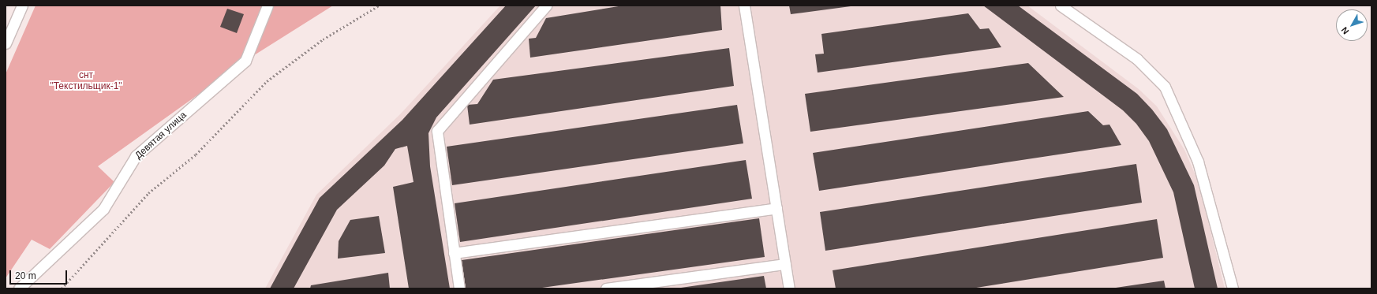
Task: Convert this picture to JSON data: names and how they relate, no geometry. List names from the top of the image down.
{
  "streets": {
    "lane": ["Девятая улица"]
  },
  "parks": ["снт \"Текстильщик-1\""],
  "scale_bar": "20 m",
  "north": "bottom left"
}
